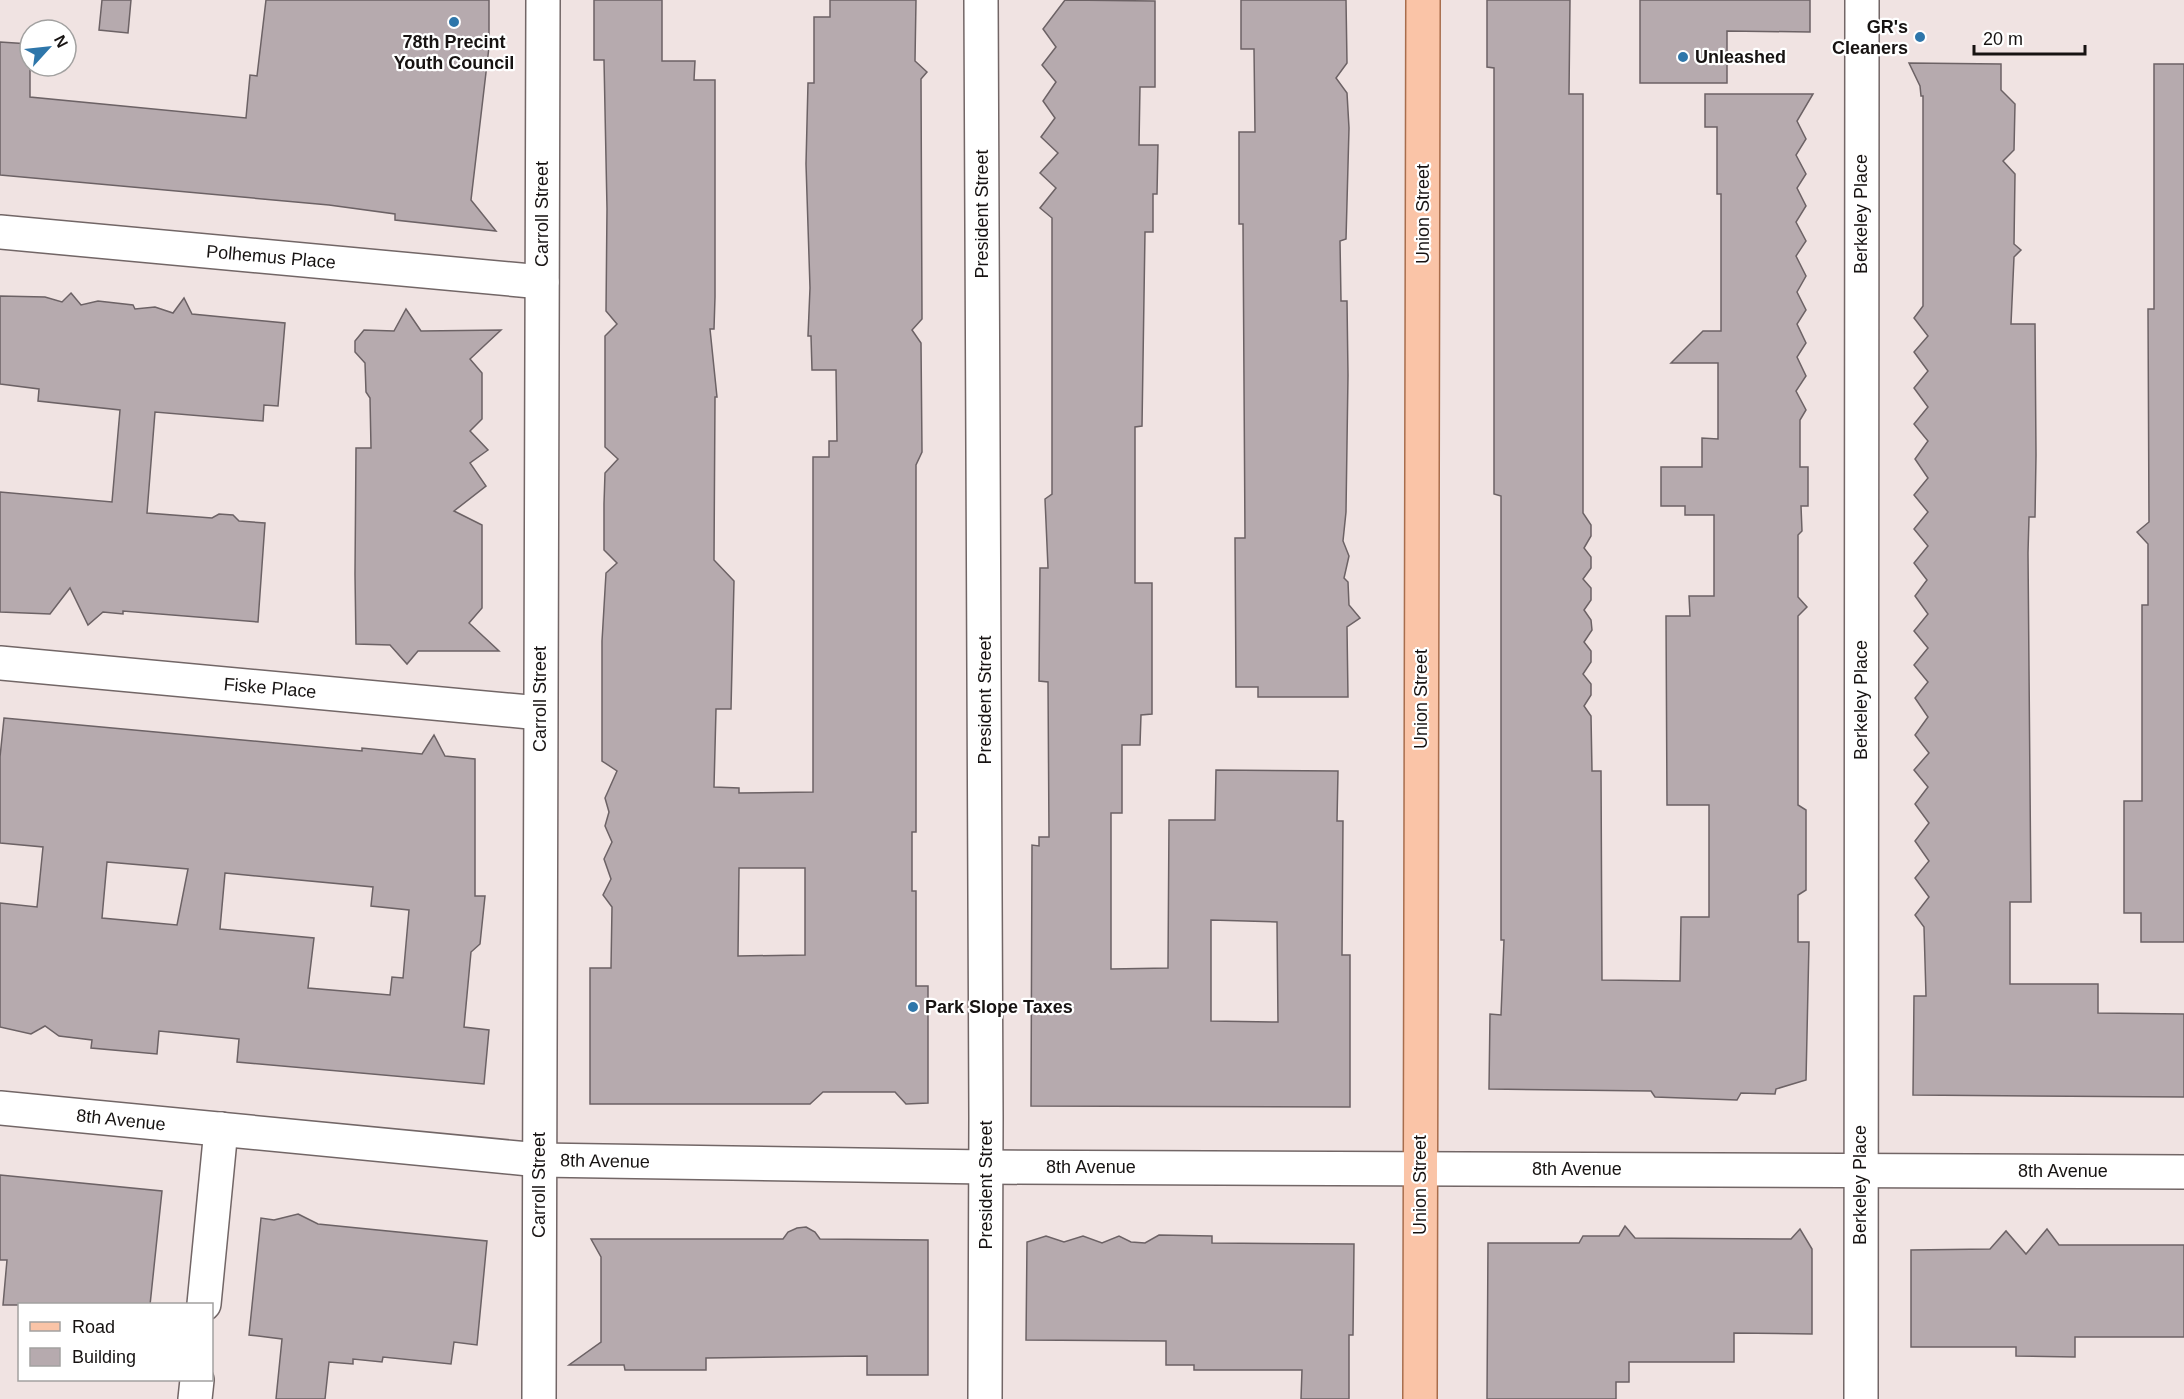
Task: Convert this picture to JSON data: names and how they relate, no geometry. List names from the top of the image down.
{
  "streets": {
    "main road": ["Union Street"],
    "street": [
      "Carroll Street",
      "President Street",
      "Berkeley Place",
      "Polhemus Place",
      "Fiske Place",
      "8th Avenue"
    ]
  },
  "crossings": [
    ["Carroll Street", "Polhemus Place"],
    ["Carroll Street", "Fiske Place"],
    ["Carroll Street", "8th Avenue"],
    ["President Street", "8th Avenue"],
    ["Union Street", "8th Avenue"],
    ["Berkeley Place", "8th Avenue"]
  ],
  "places": [
    "78th Precint Youth Council",
    "GR's Cleaners",
    "Unleashed",
    "Park Slope Taxes"
  ],
  "legend": ["Road", "Building"],
  "scale_bar": "20 m",
  "north": "top right"
}
